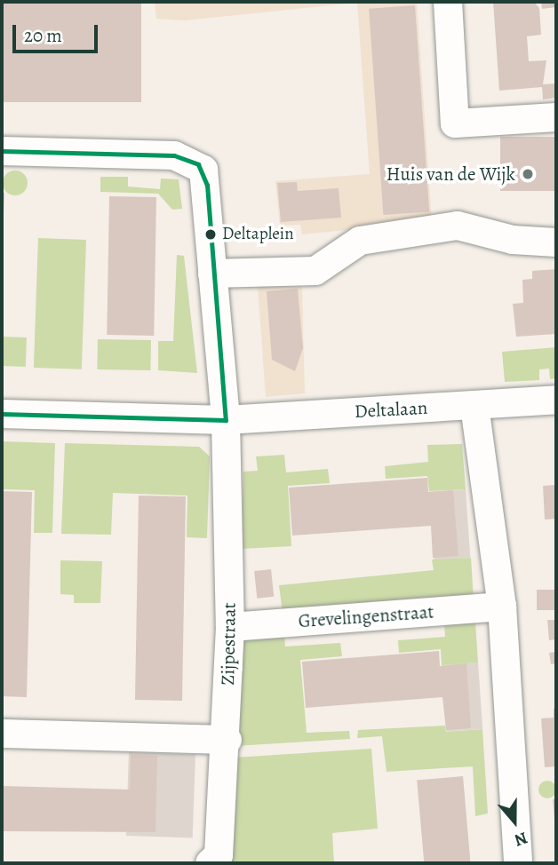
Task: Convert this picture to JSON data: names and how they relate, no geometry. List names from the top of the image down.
{
  "streets": {
    "street": ["Deltalaan", "Grevelingenstraat", "Zijpestraat"]
  },
  "crossings": [
    ["Deltalaan", "Zijpestraat"],
    ["Grevelingenstraat", "Zijpestraat"]
  ],
  "places": ["Huis van de Wijk", "Deltaplein"],
  "scale_bar": "20 m",
  "north": "bottom"
}
